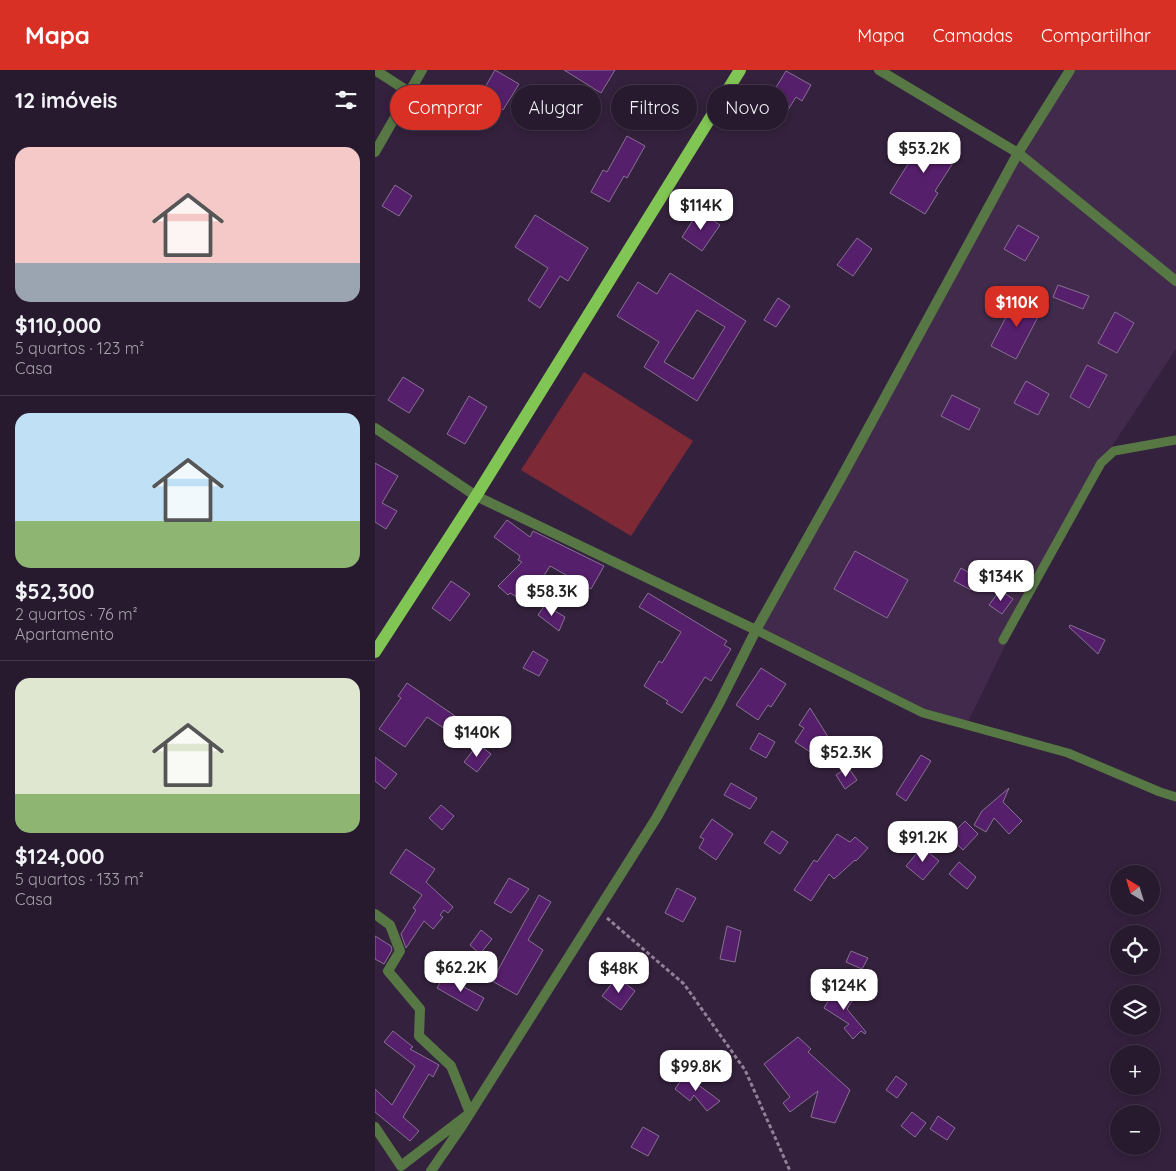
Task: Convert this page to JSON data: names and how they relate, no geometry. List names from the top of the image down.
{
  "north": "top left",
  "page": {
    "header": "Mapa",
    "nav": ["Mapa", "Camadas", "Compartilhar"],
    "heading": "12 imóveis",
    "chip": [
      "Comprar",
      "Alugar",
      "Filtros",
      "Novo"
    ],
    "list": [
      {
        "name": "$110,000",
        "note": "5 quartos · 123 m² · Casa"
      },
      {
        "name": "$52,300",
        "note": "2 quartos · 76 m² · Apartamento"
      },
      {
        "name": "$124,000",
        "note": "5 quartos · 133 m² · Casa"
      }
    ],
    "price": [
      "$53.2K",
      "$114K",
      "$110K",
      "$134K",
      "$58.3K",
      "$140K",
      "$52.3K",
      "$91.2K",
      "$62.2K",
      "$48K",
      "$124K",
      "$99.8K"
    ],
    "map_buttons": ["+", "−"]
  }
}
